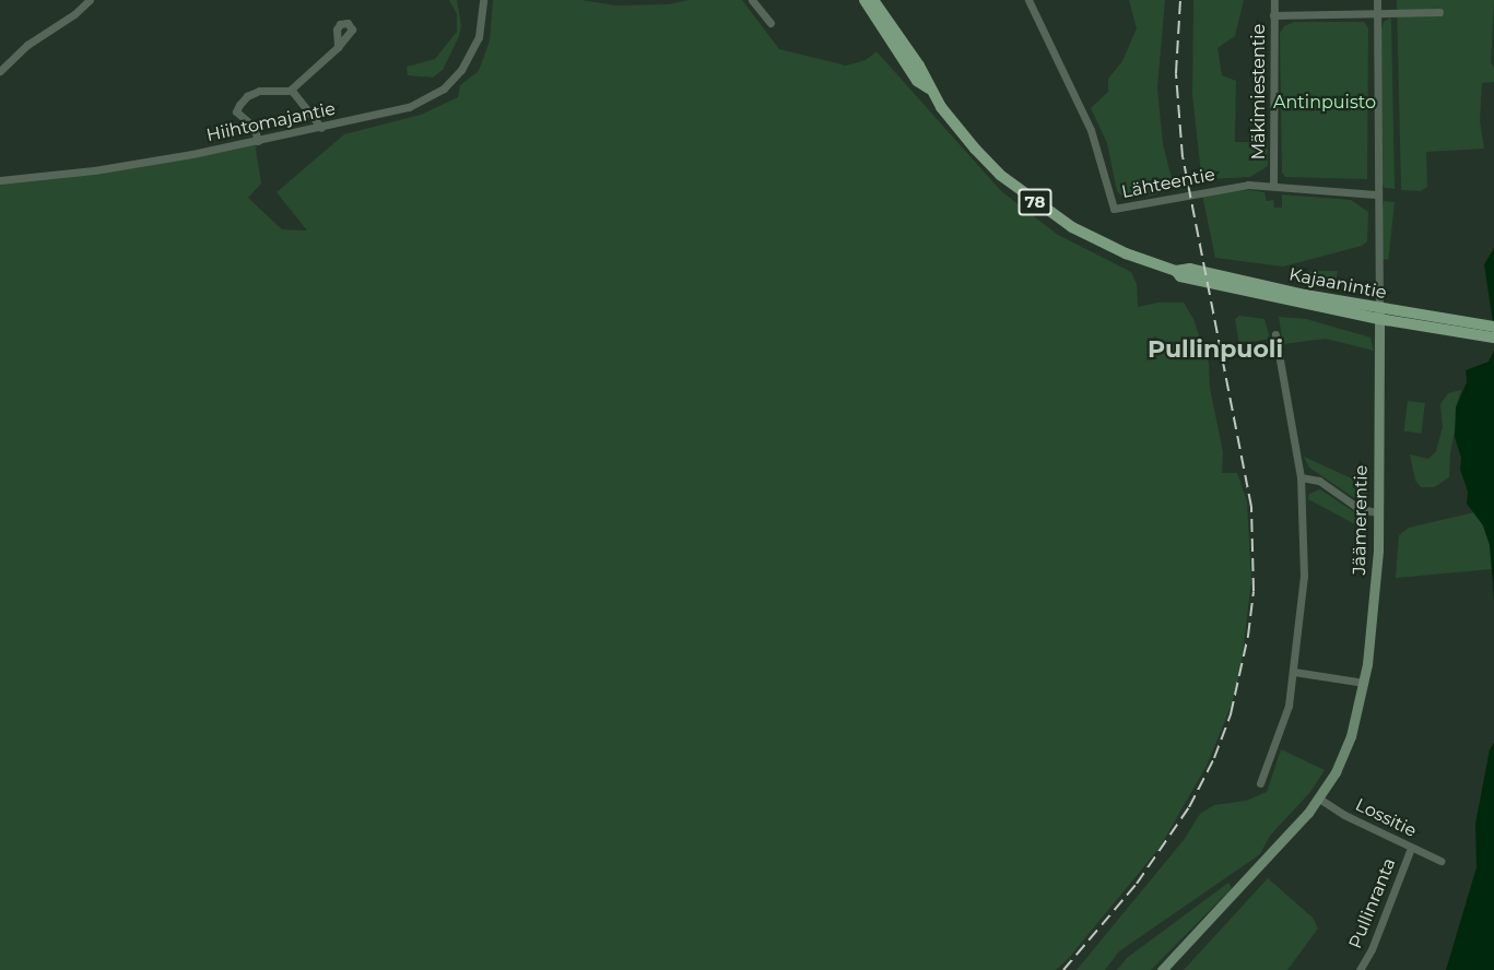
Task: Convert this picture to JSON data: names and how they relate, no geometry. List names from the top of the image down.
{
  "streets": {
    "main road": ["78", "Jäämerentie"],
    "street": [
      "Mäkimiestentie",
      "Hiihtomajantie",
      "Lähteentie",
      "Lossitie",
      "Pullinranta"
    ]
  },
  "crossings": [
    ["Mäkimiestentie", "Lähteentie"],
    ["Lähteentie", "Jäämerentie"],
    ["78", "Jäämerentie"],
    ["Jäämerentie", "Lossitie"],
    ["Lossitie", "Pullinranta"]
  ],
  "districts": ["Pullinpuoli"],
  "parks": ["Antinpuisto"]
}
